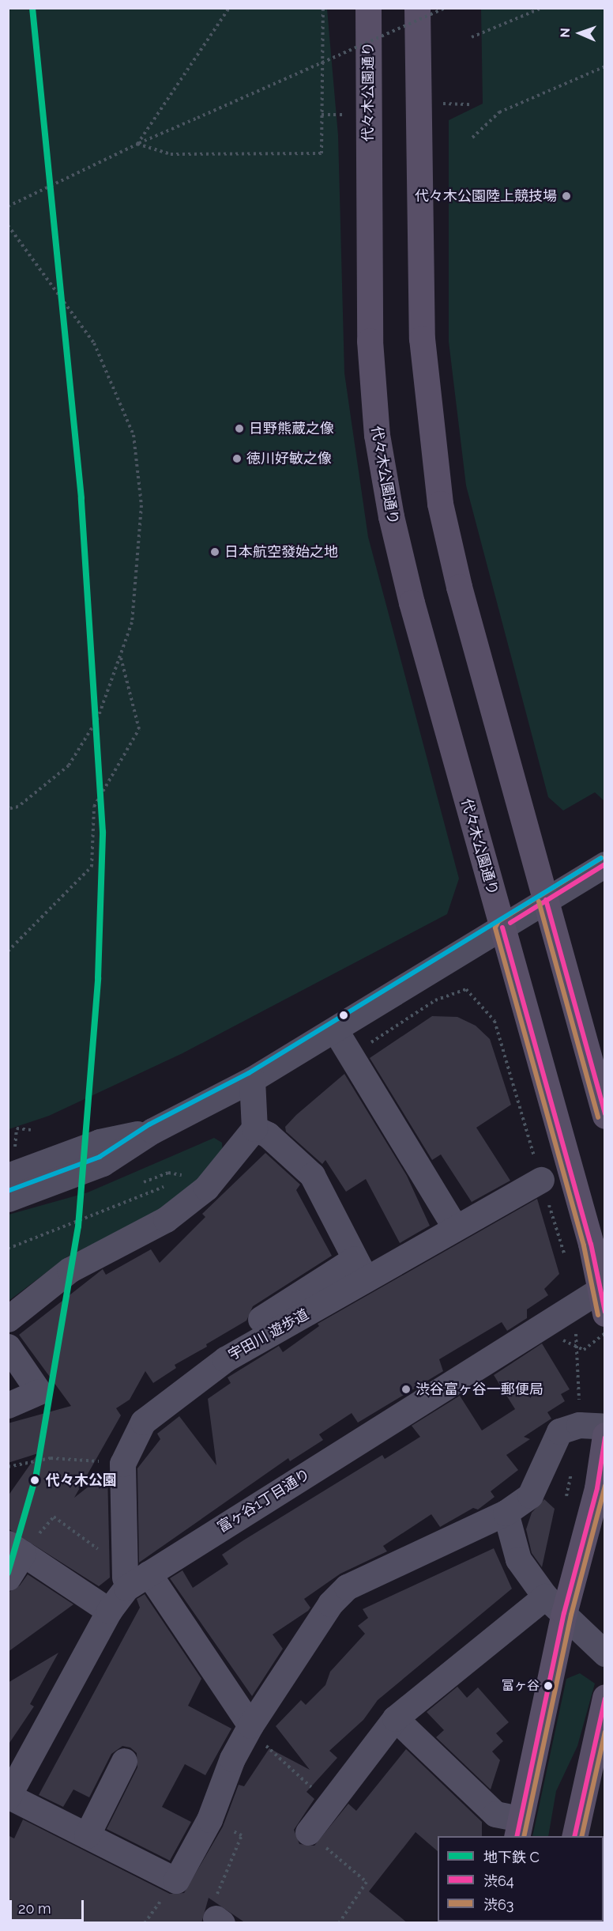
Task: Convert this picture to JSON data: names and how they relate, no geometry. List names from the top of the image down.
{
  "streets": {
    "main road": ["代々木公園通り"],
    "street": ["宇田川 遊歩道", "富ヶ谷1丁目通り"]
  },
  "crossings": [
    ["代々木公園通り", "富ヶ谷1丁目通り"],
    ["宇田川 遊歩道", "富ヶ谷1丁目通り"]
  ],
  "places": [
    "代々木公園陸上競技場",
    "日野熊蔵之像",
    "徳川好敏之像",
    "日本航空發始之地",
    "渋谷富ヶ谷一郵便局",
    "代々木公園",
    "富ヶ谷"
  ],
  "lines": ["metro line C", "transit line 渋63", "transit line 渋64"],
  "legend": ["地下鉄 C", "渋64", "渋63"],
  "scale_bar": "20 m",
  "north": "left"
}
